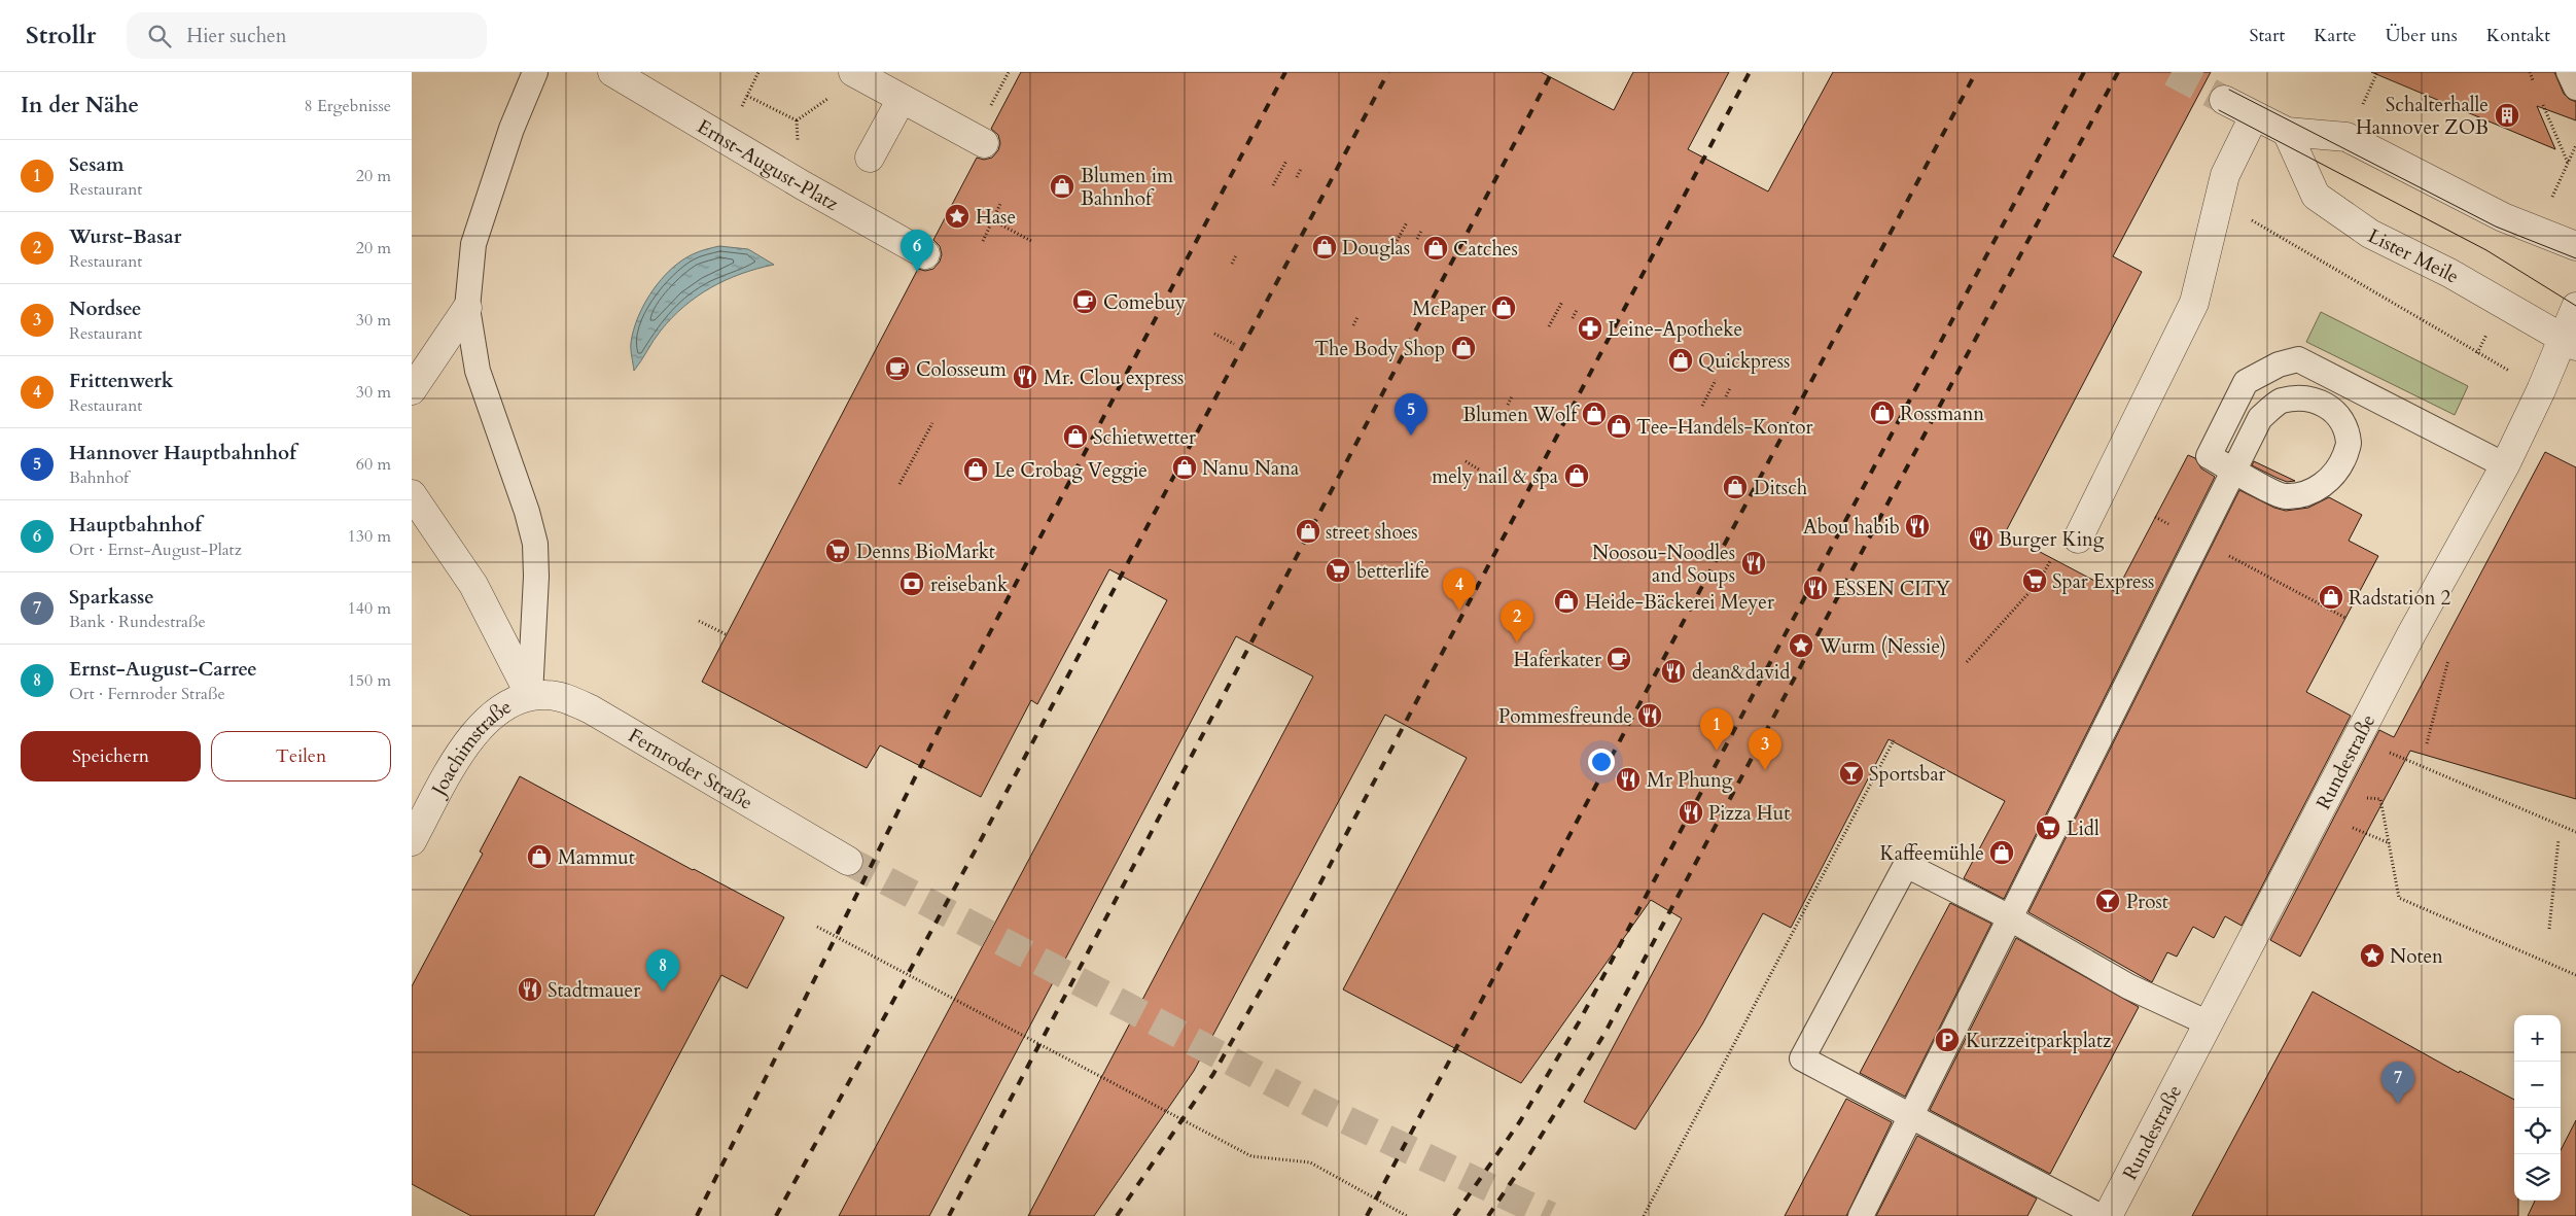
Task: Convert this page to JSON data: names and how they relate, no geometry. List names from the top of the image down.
{
  "streets": {
    "street": [
      "Ernst-August-Platz",
      "Lister Meile",
      "Joachimstraße",
      "Rundestraße",
      "Fernroder Straße"
    ]
  },
  "crossings": [
    ["Lister Meile", "Rundestraße"],
    ["Joachimstraße", "Fernroder Straße"]
  ],
  "places": {
    "building": ["Schalterhalle Hannover ZOB"],
    "shop": [
      "Blumen im Bahnhof",
      "Douglas",
      "Catches",
      "McPaper",
      "The Body Shop",
      "Quickpress",
      "Rossmann",
      "Blumen Wolf",
      "Tee-Handels-Kontor",
      "Schietwetter",
      "Nanu Nana",
      "Le Crobag Veggie",
      "mely nail & spa",
      "Ditsch",
      "street shoes",
      "Radstation 2",
      "Heide-Bäckerei Meyer",
      "Kaffeemühle",
      "Mammut"
    ],
    "place": ["Hase", "Wurm (Nessie)", "Noten"],
    "cafe": ["Comebuy", "Colosseum", "Haferkater"],
    "pharmacy": ["Leine-Apotheke"],
    "restaurant": [
      "Mr. Clou express",
      "Abou habib",
      "Burger King",
      "Noosou-Noodles and Soups",
      "ESSEN CITY",
      "dean&david",
      "Pommesfreunde",
      "Mr Phung",
      "Pizza Hut",
      "Stadtmauer"
    ],
    "supermarket": [
      "Denns BioMarkt",
      "betterlife",
      "Spar Express",
      "Lidl"
    ],
    "bank": ["reisebank"],
    "bar": ["Sportsbar", "Prost"],
    "parking": ["Kurzzeitparkplatz"]
  },
  "page": {
    "header": "Strollr",
    "search": "Hier suchen",
    "nav": [
      "Start",
      "Karte",
      "Über uns",
      "Kontakt"
    ],
    "heading": ["In der Nähe", "8 Ergebnisse"],
    "list": [
      {
        "mark": "1",
        "name": "Sesam",
        "note": "Restaurant",
        "value": "20 m"
      },
      {
        "mark": "2",
        "name": "Wurst-Basar",
        "note": "Restaurant",
        "value": "20 m"
      },
      {
        "mark": "3",
        "name": "Nordsee",
        "note": "Restaurant",
        "value": "30 m"
      },
      {
        "mark": "4",
        "name": "Frittenwerk",
        "note": "Restaurant",
        "value": "30 m"
      },
      {
        "mark": "5",
        "name": "Hannover Hauptbahnhof",
        "note": "Bahnhof",
        "value": "60 m"
      },
      {
        "mark": "6",
        "name": "Hauptbahnhof",
        "note": "Ort · Ernst-August-Platz",
        "value": "130 m"
      },
      {
        "mark": "7",
        "name": "Sparkasse",
        "note": "Bank · Rundestraße",
        "value": "140 m"
      },
      {
        "mark": "8",
        "name": "Ernst-August-Carree",
        "note": "Ort · Fernroder Straße",
        "value": "150 m"
      }
    ],
    "pins": [
      "6",
      "5",
      "4",
      "2",
      "1",
      "3",
      "8",
      "7"
    ],
    "buttons": ["Speichern", "Teilen"],
    "map_buttons": ["+", "−"]
  }
}
